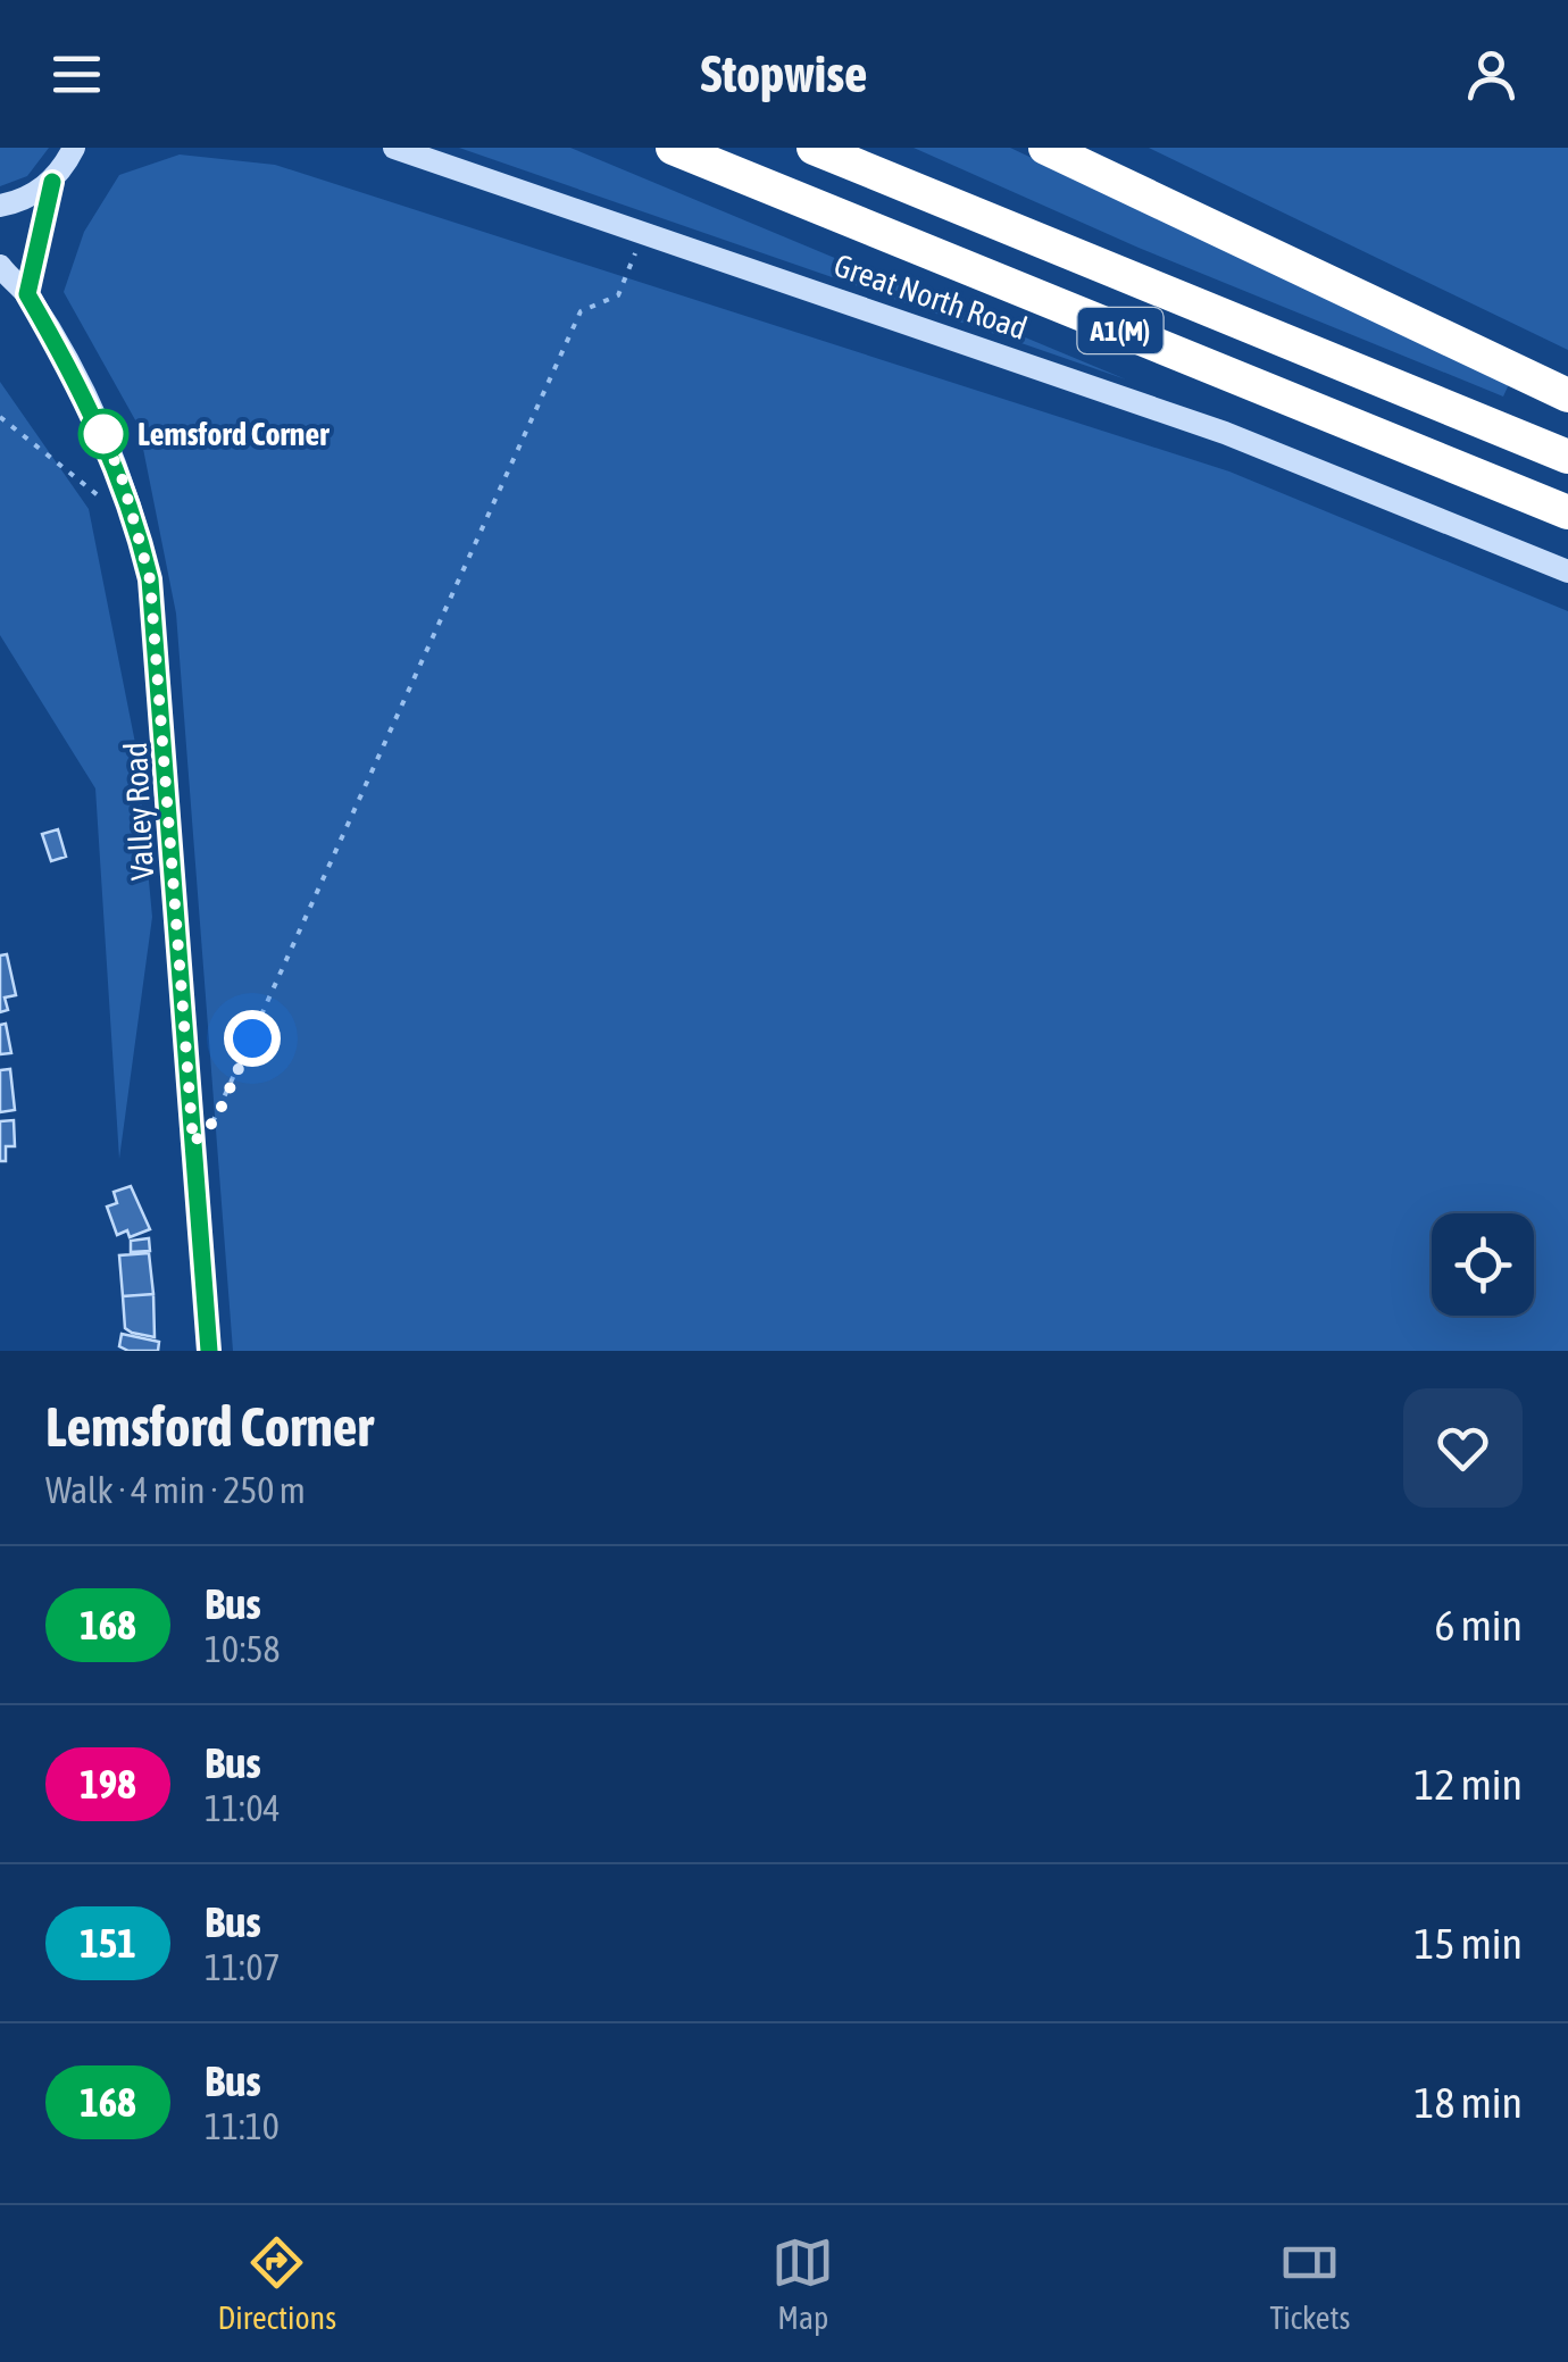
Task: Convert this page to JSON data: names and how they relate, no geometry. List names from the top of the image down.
{
  "streets": {
    "highway": ["A1(M)"],
    "main road": ["Great North Road", "Valley Road"]
  },
  "places": ["Lemsford Corner"],
  "lines": ["bus line 168"],
  "page": {
    "header": "Stopwise",
    "heading": ["Lemsford Corner", "Walk · 4 min · 250 m"],
    "list": [
      {
        "mark": "168",
        "name": "Bus",
        "note": "10:58",
        "value": "6 min"
      },
      {
        "mark": "198",
        "name": "Bus",
        "note": "11:04",
        "value": "12 min"
      },
      {
        "mark": "151",
        "name": "Bus",
        "note": "11:07",
        "value": "15 min"
      },
      {
        "mark": "168",
        "name": "Bus",
        "note": "11:10",
        "value": "18 min"
      }
    ],
    "tabs": ["Directions", "Map", "Tickets"]
  }
}
